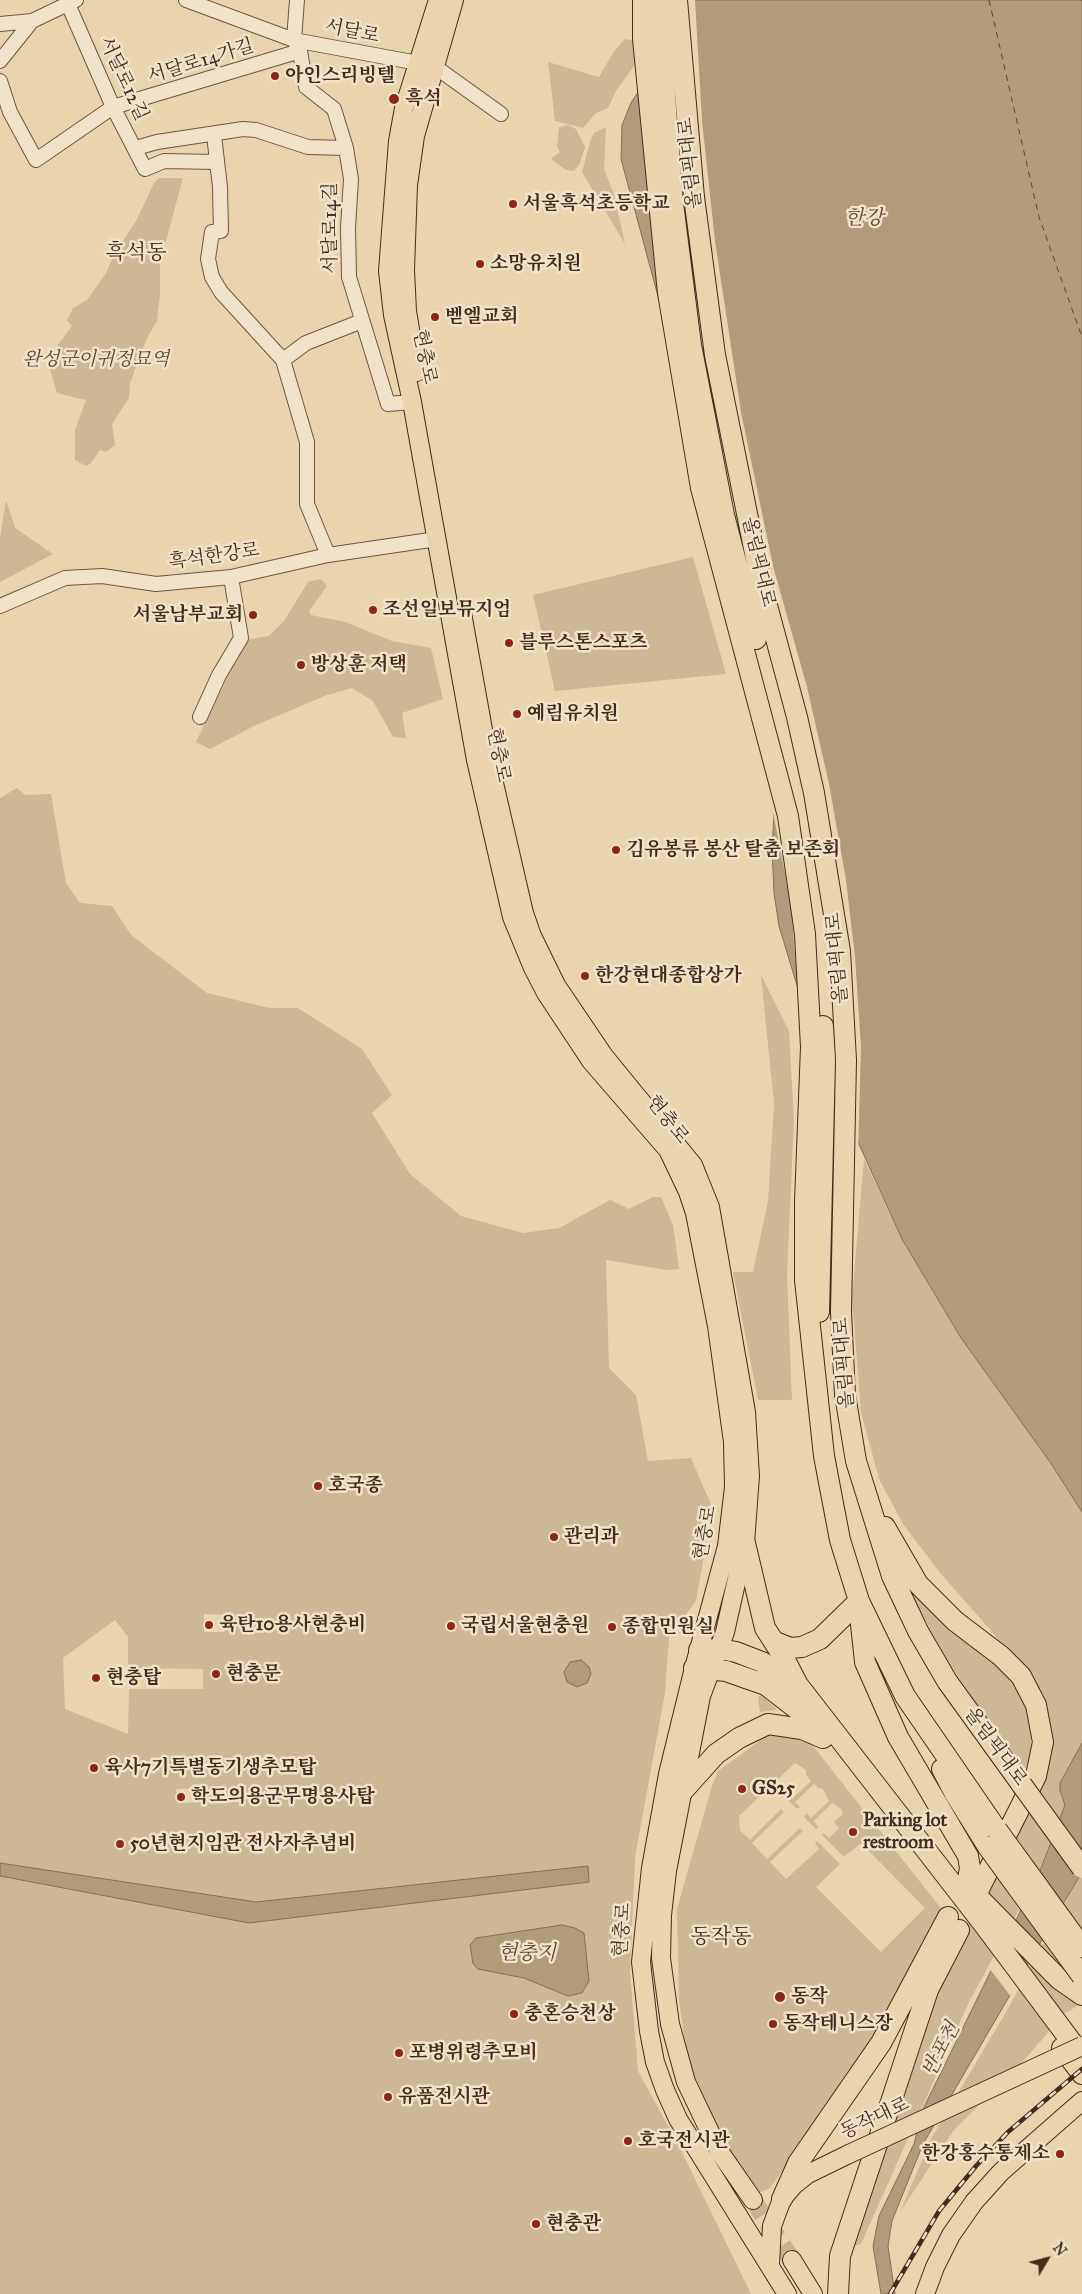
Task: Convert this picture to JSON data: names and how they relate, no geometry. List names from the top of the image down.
{
  "streets": {
    "highway": ["올림픽대로"],
    "main road": ["현충로", "동작대로"],
    "street": [
      "서달로",
      "서달로14가길",
      "서달로12길",
      "서달로14길",
      "흑석한강로"
    ]
  },
  "crossings": [
    ["서달로", "서달로14가길"],
    ["서달로", "서달로14길"],
    ["서달로", "현충로"],
    ["서달로14가길", "서달로12길"],
    ["서달로14가길", "서달로14길"],
    ["서달로14길", "현충로"],
    ["현충로", "흑석한강로"],
    ["현충로", "동작대로"]
  ],
  "districts": ["흑석동", "동작동"],
  "water": ["한강", "현충지", "반포천"],
  "parks": ["완성군이귀정묘역"],
  "places": [
    "아인스리빙텔",
    "흑석",
    "서울흑석초등학교",
    "소망유치원",
    "벧엘교회",
    "조선일보뮤지엄",
    "서울남부교회",
    "블루스톤스포츠",
    "방상훈 저택",
    "예림유치원",
    "김유봉류 봉산 탈춤 보존회",
    "한강현대종합상가",
    "호국종",
    "관리과",
    "육탄10용사현충비",
    "국립서울현충원",
    "종합민원실",
    "현충문",
    "현충탑",
    "육사7기특별동기생추모탑",
    "GS25",
    "학도의용군무명용사탑",
    "Parking lot restroom",
    "50년현지임관 전사자추념비",
    "동작",
    "충혼승천상",
    "동작테니스장",
    "포병위령추모비",
    "유품전시관",
    "호국전시관",
    "한강홍수통제소",
    "현충관"
  ],
  "north": "top right"
}
